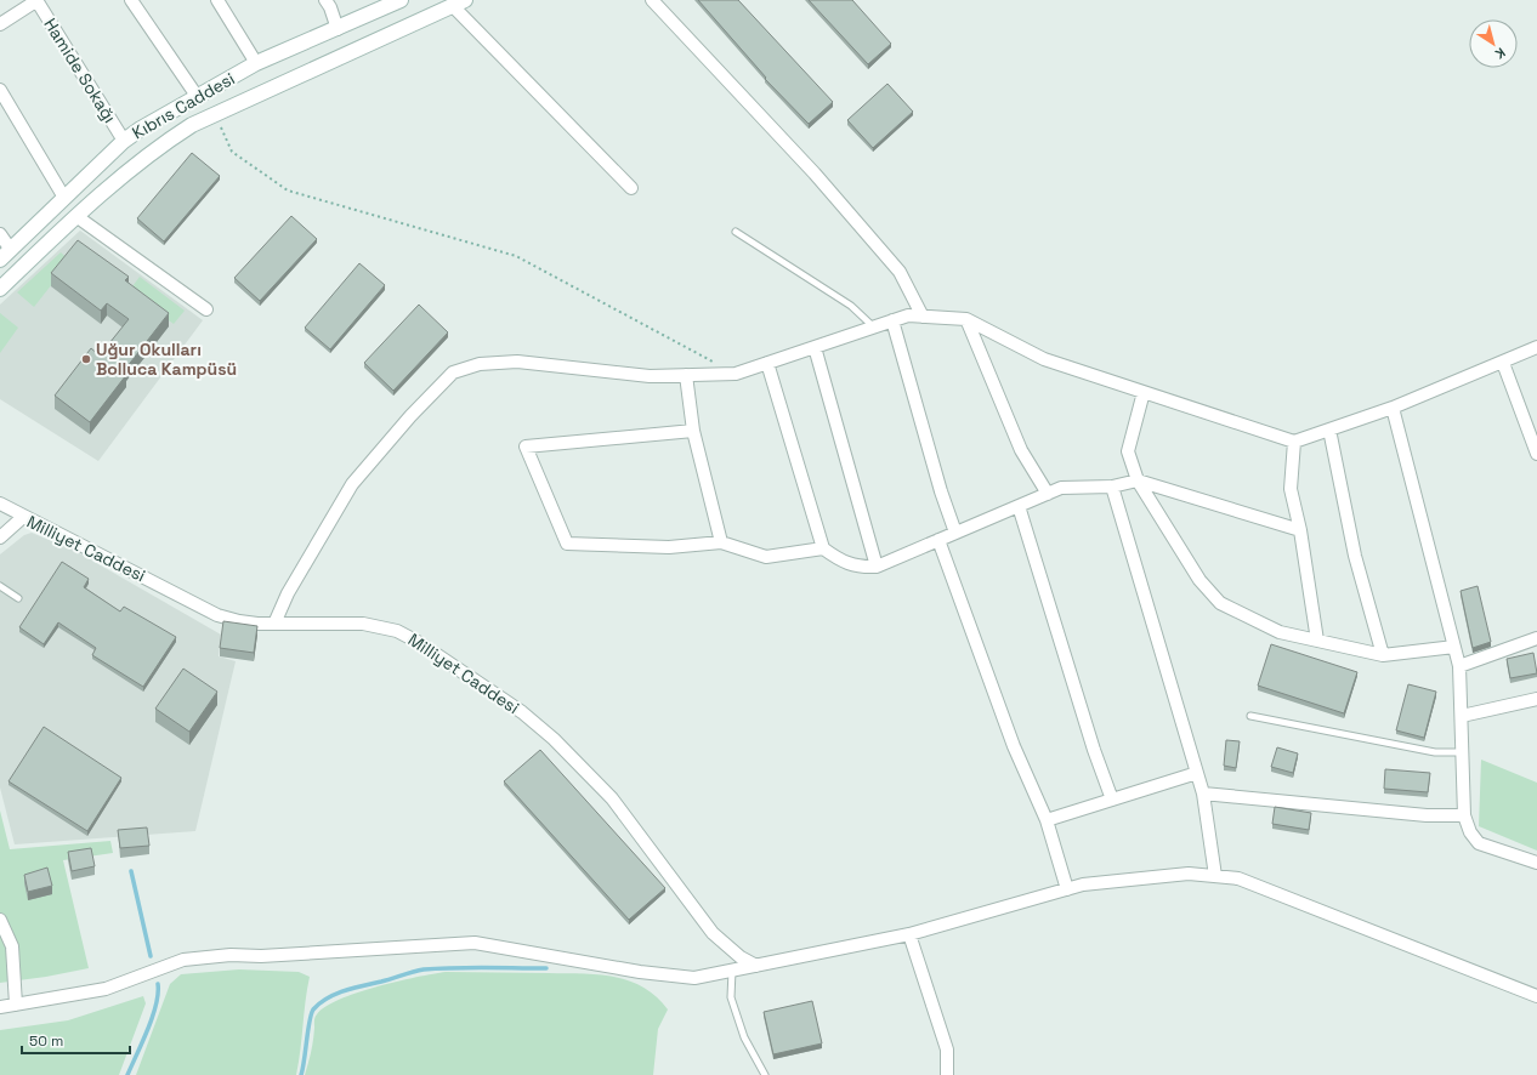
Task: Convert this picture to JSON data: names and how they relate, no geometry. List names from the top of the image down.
{
  "streets": {
    "main road": ["Kıbrıs Caddesi"],
    "street": ["Hamide Sokağı", "Milliyet Caddesi"]
  },
  "crossings": [
    ["Hamide Sokağı", "Kıbrıs Caddesi"]
  ],
  "places": ["Uğur Okulları Bolluca Kampüsü"],
  "scale_bar": "50 m",
  "north": "bottom right"
}
